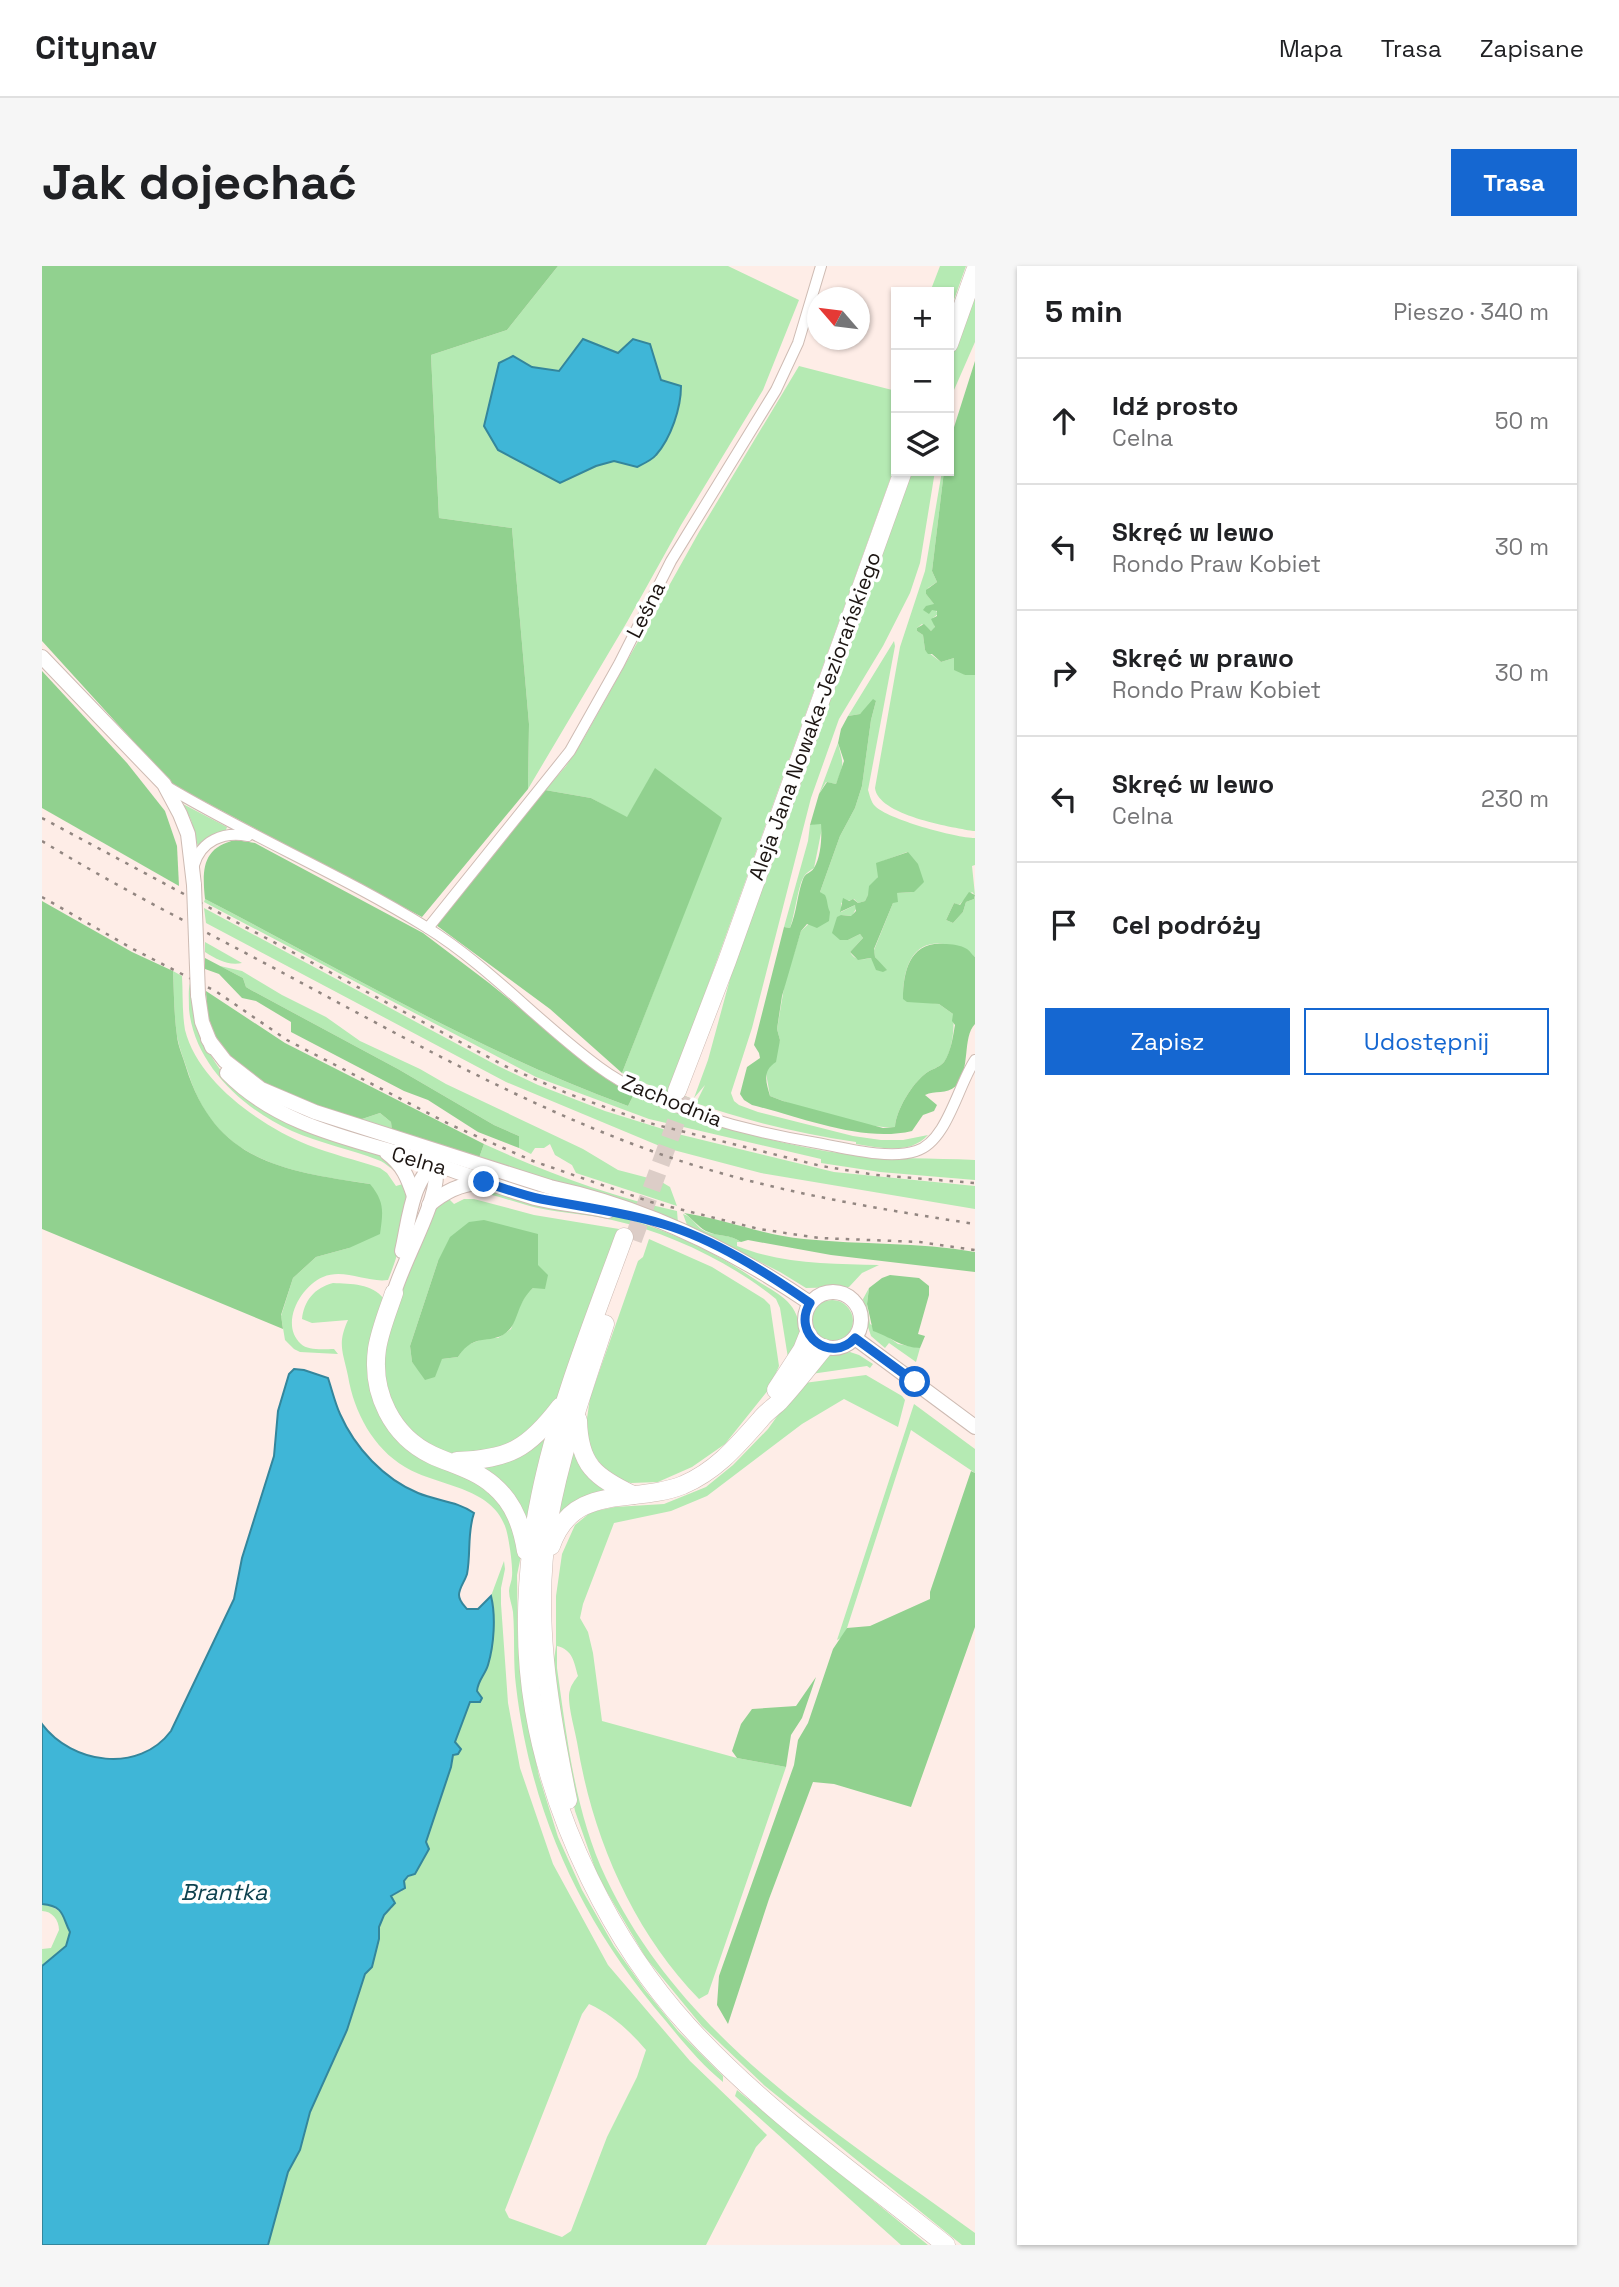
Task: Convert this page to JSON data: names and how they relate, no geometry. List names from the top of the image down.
{
  "streets": {
    "main road": ["Aleja Jana Nowaka-Jeziorańskiego"],
    "street": ["Leśna", "Zachodnia", "Celna"]
  },
  "crossings": [
    ["Leśna", "Zachodnia"]
  ],
  "water": ["Brantka"],
  "north": "top left",
  "page": {
    "header": "Citynav",
    "nav": ["Mapa", "Trasa", "Zapisane"],
    "buttons": [
      "Trasa",
      ["Zapisz", "Udostępnij"]
    ],
    "title": "Jak dojechać",
    "heading": ["5 min", "Pieszo · 340 m"],
    "map_buttons": ["+", "−"],
    "list": [
      ["Idź prosto", "Celna", "50 m"],
      ["Skręć w lewo", "Rondo Praw Kobiet", "30 m"],
      ["Skręć w prawo", "Rondo Praw Kobiet", "30 m"],
      ["Skręć w lewo", "Celna", "230 m"],
      "Cel podróży"
    ]
  }
}
